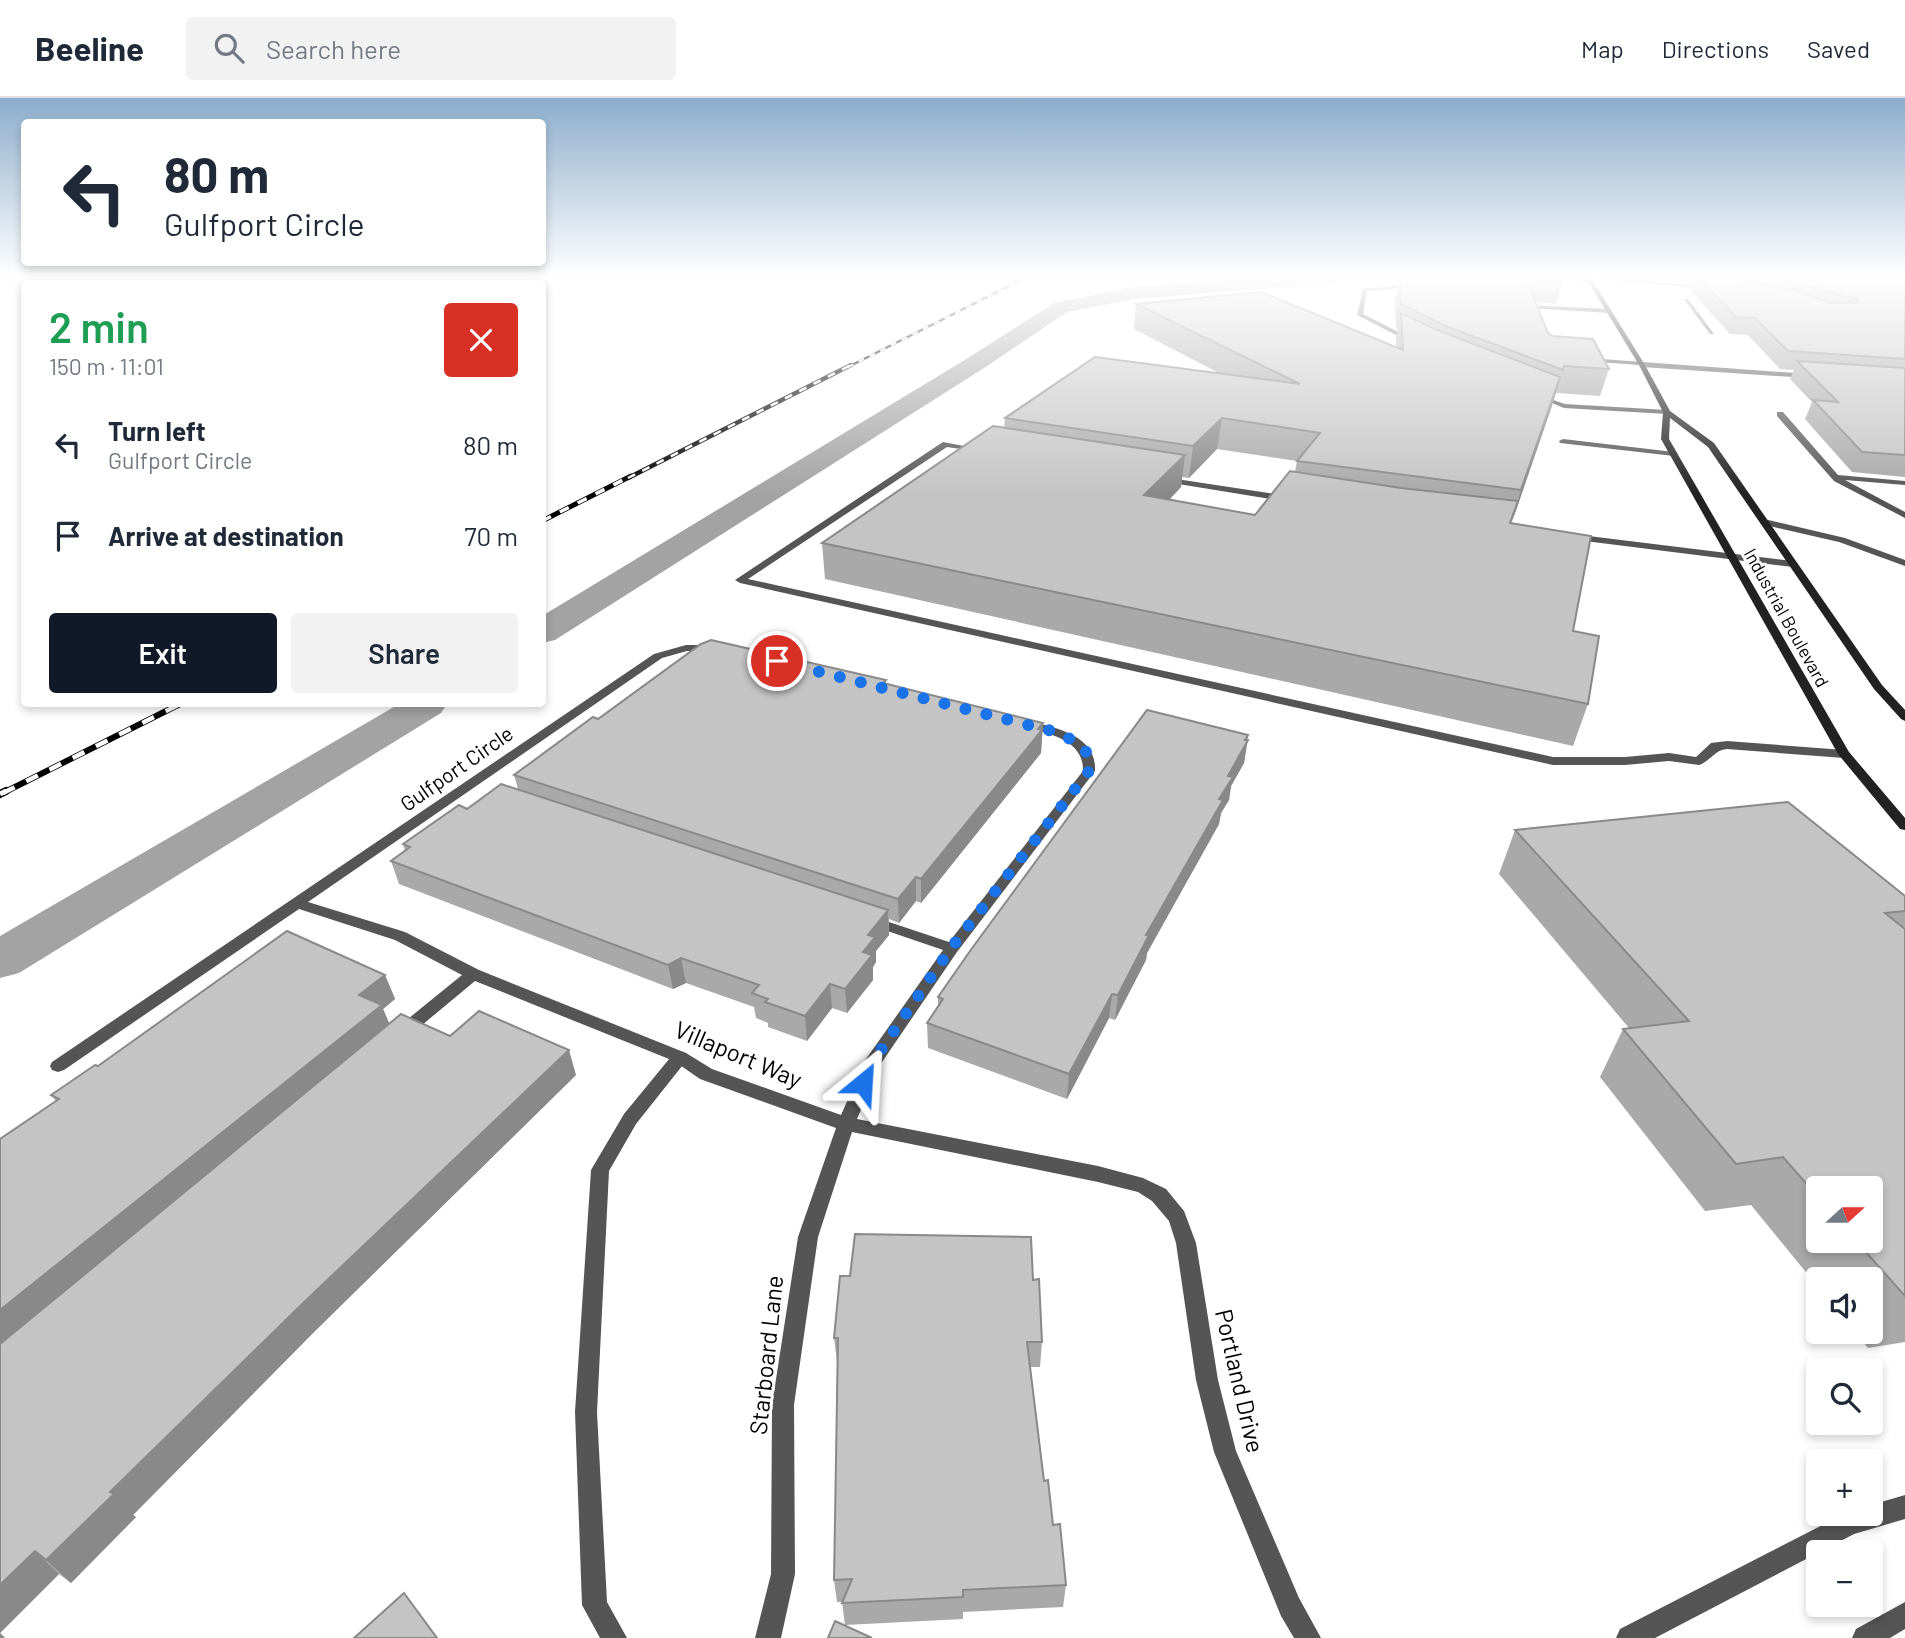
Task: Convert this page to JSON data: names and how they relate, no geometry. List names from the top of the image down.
{
  "streets": {
    "main road": ["Industrial Boulevard"],
    "street": [
      "Gulfport Circle",
      "Villaport Way",
      "Starboard Lane",
      "Portland Drive"
    ]
  },
  "crossings": [
    ["Gulfport Circle", "Villaport Way"],
    ["Villaport Way", "Starboard Lane"],
    ["Villaport Way", "Portland Drive"]
  ],
  "north": "right",
  "page": {
    "header": "Beeline",
    "search": "Search here",
    "nav": ["Map", "Directions", "Saved"],
    "turn": ["80 m", "Gulfport Circle"],
    "heading": ["2 min", "150 m · 11:01"],
    "list": [
      {
        "name": "Turn left",
        "note": "Gulfport Circle",
        "value": "80 m"
      },
      {
        "name": "Arrive at destination",
        "value": "70 m"
      }
    ],
    "buttons": ["Exit", "Share"],
    "map_buttons": ["+", "−"]
  }
}
